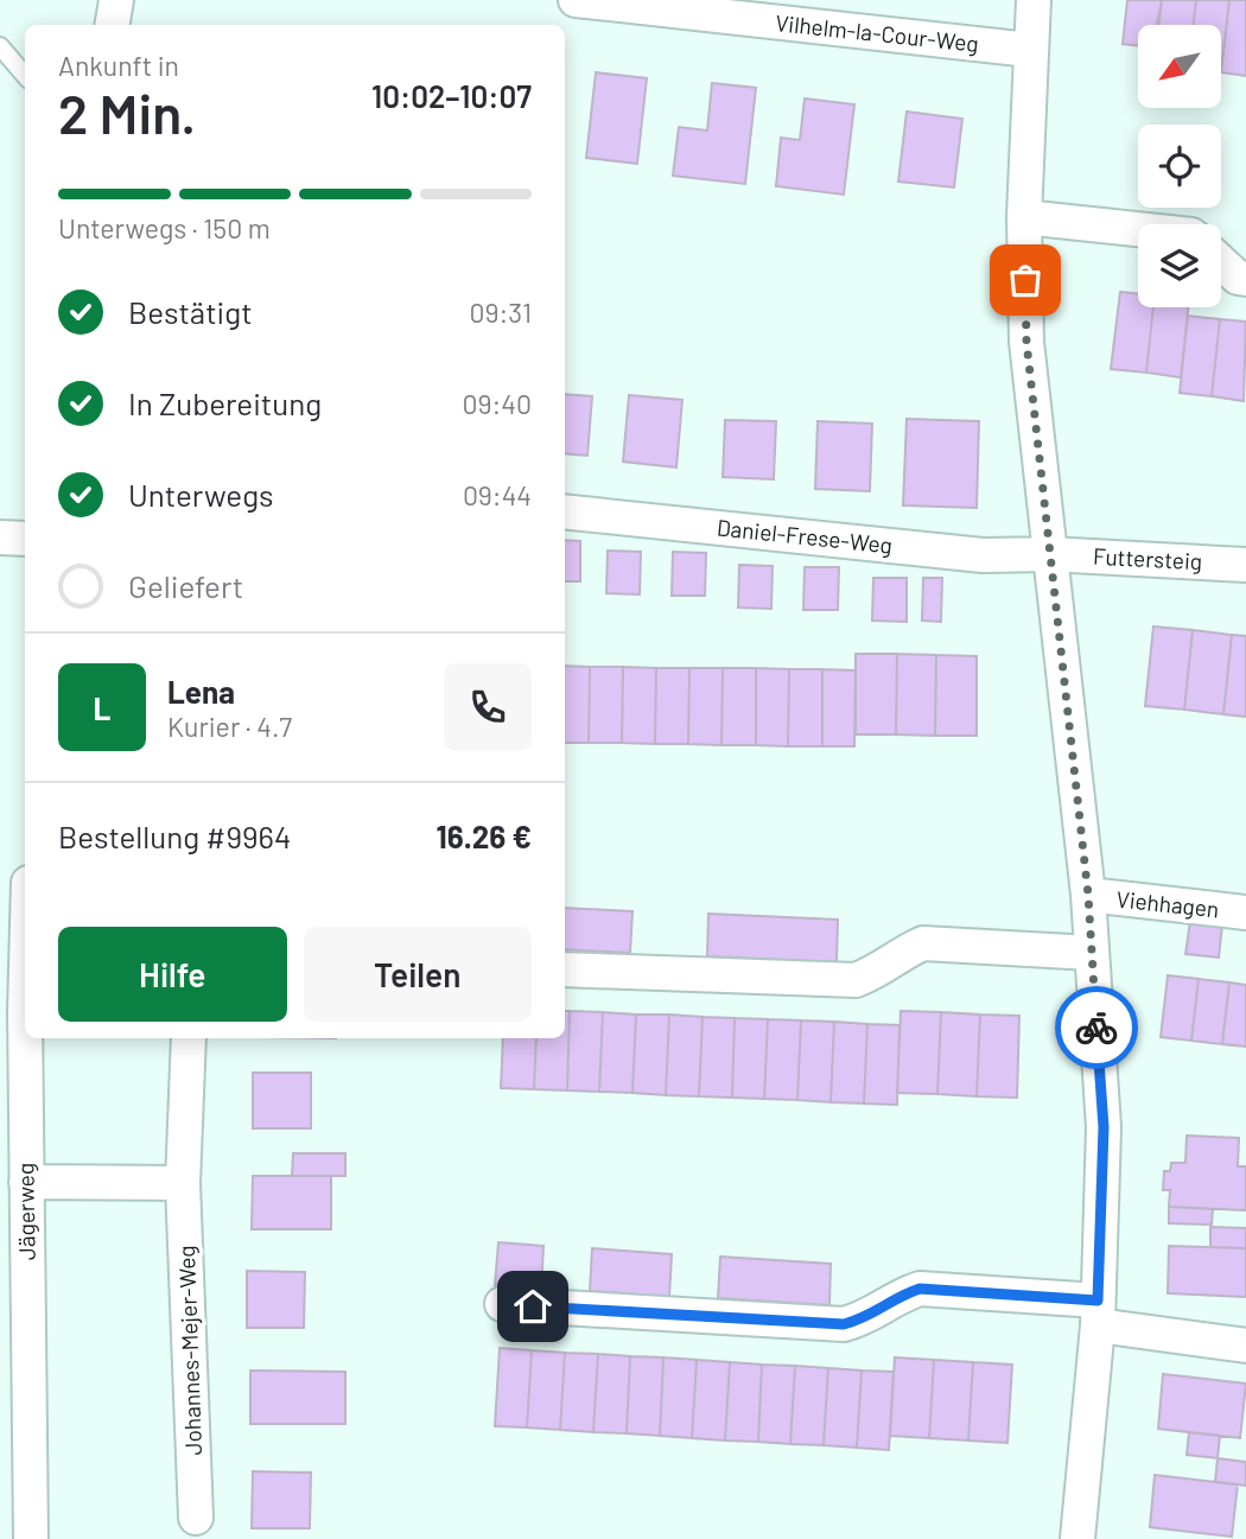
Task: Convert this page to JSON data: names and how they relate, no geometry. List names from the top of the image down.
{
  "streets": {
    "street": [
      "Vilhelm-la-Cour-Weg",
      "Daniel-Frese-Weg",
      "Futtersteig",
      "Viehhagen",
      "Jägerweg",
      "Johannes-Mejer-Weg"
    ]
  },
  "crossings": [
    ["Daniel-Frese-Weg", "Futtersteig"]
  ],
  "north": "bottom left",
  "page": {
    "heading": ["2 Min.", "Ankunft in", "10:02–10:07"],
    "panel": [
      "Lena",
      "Kurier · 4.7",
      "Bestellung #9964",
      "16.26 €"
    ],
    "bar": "Unterwegs · 150 m",
    "list": [
      ["Bestätigt", "09:31"],
      ["In Zubereitung", "09:40"],
      ["Unterwegs", "09:44"],
      "Geliefert"
    ],
    "round": "L",
    "buttons": ["Hilfe", "Teilen"]
  }
}
